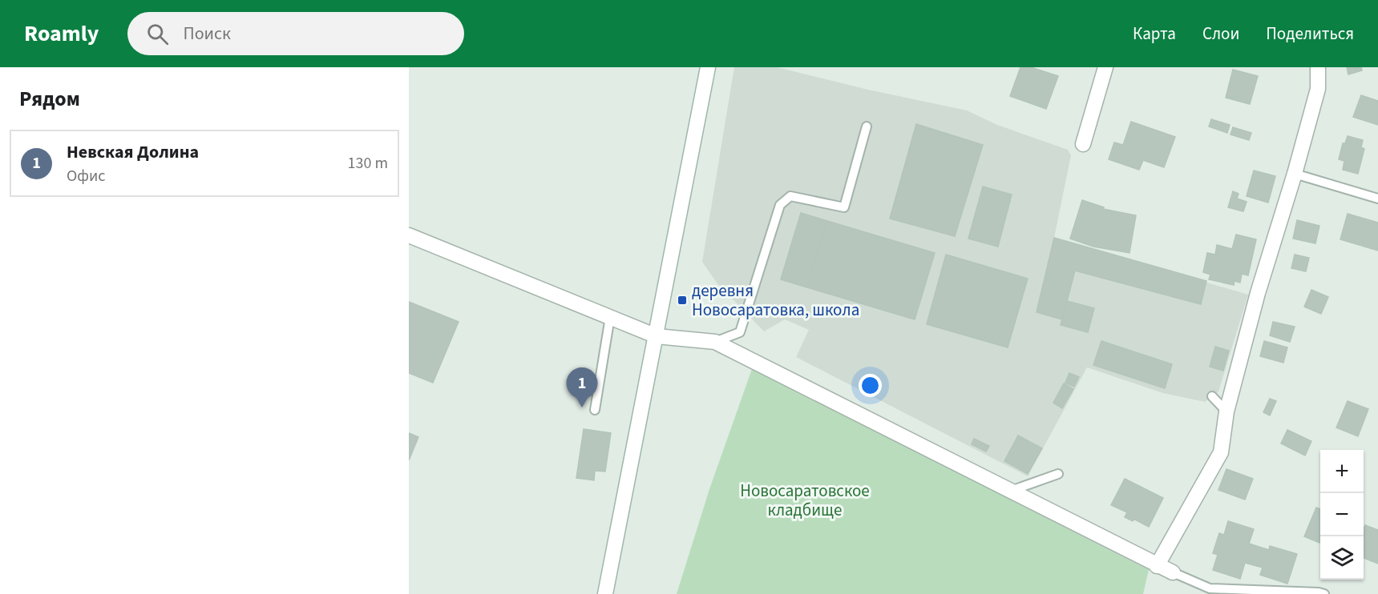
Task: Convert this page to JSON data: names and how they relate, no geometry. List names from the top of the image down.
{
  "parks": ["Новосаратовское кладбище"],
  "places": {
    "transit": ["деревня Новосаратовка, школа"]
  },
  "page": {
    "header": "Roamly",
    "search": "Поиск",
    "nav": ["Карта", "Слои", "Поделиться"],
    "heading": "Рядом",
    "list": [
      {
        "mark": "1",
        "name": "Невская Долина",
        "note": "Офис",
        "value": "130 m"
      }
    ],
    "pins": "1",
    "map_buttons": ["+", "−"]
  }
}
